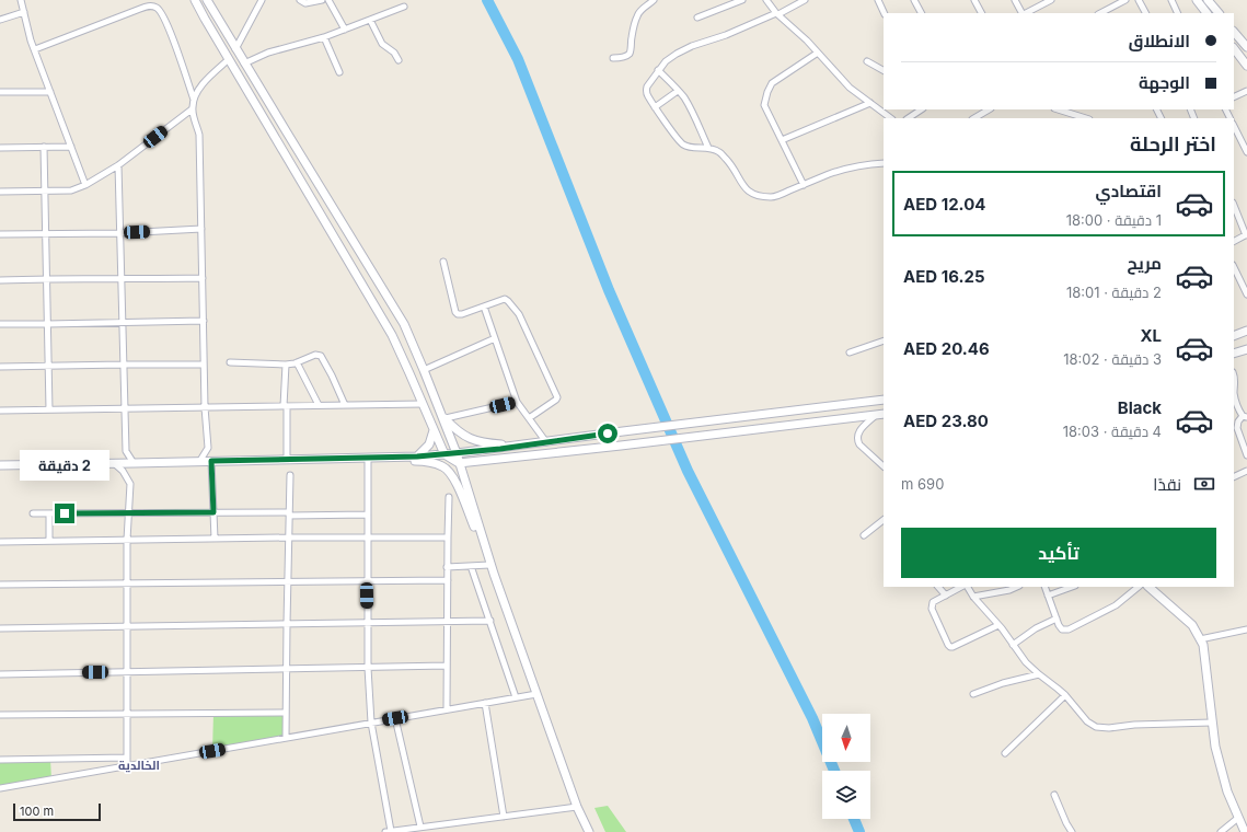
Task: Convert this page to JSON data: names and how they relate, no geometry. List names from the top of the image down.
{
  "districts": ["الخالدية"],
  "scale_bar": "100 m",
  "north": "bottom",
  "page": {
    "banner": ["الانطلاق", "الوجهة"],
    "heading": "اختر الرحلة",
    "list": [
      {
        "name": "اقتصادي",
        "note": "1 دقيقة · 18:00",
        "value": "AED 12.04"
      },
      {
        "name": "مريح",
        "note": "2 دقيقة · 18:01",
        "value": "AED 16.25"
      },
      {
        "name": "XL",
        "note": "3 دقيقة · 18:02",
        "value": "AED 20.46"
      },
      {
        "name": "Black",
        "note": "4 دقيقة · 18:03",
        "value": "AED 23.80"
      }
    ],
    "bubble": "2 دقيقة",
    "pay": ["نقدًا", "690 m"],
    "buttons": "تأكيد",
    "scale": "100 m"
  }
}
